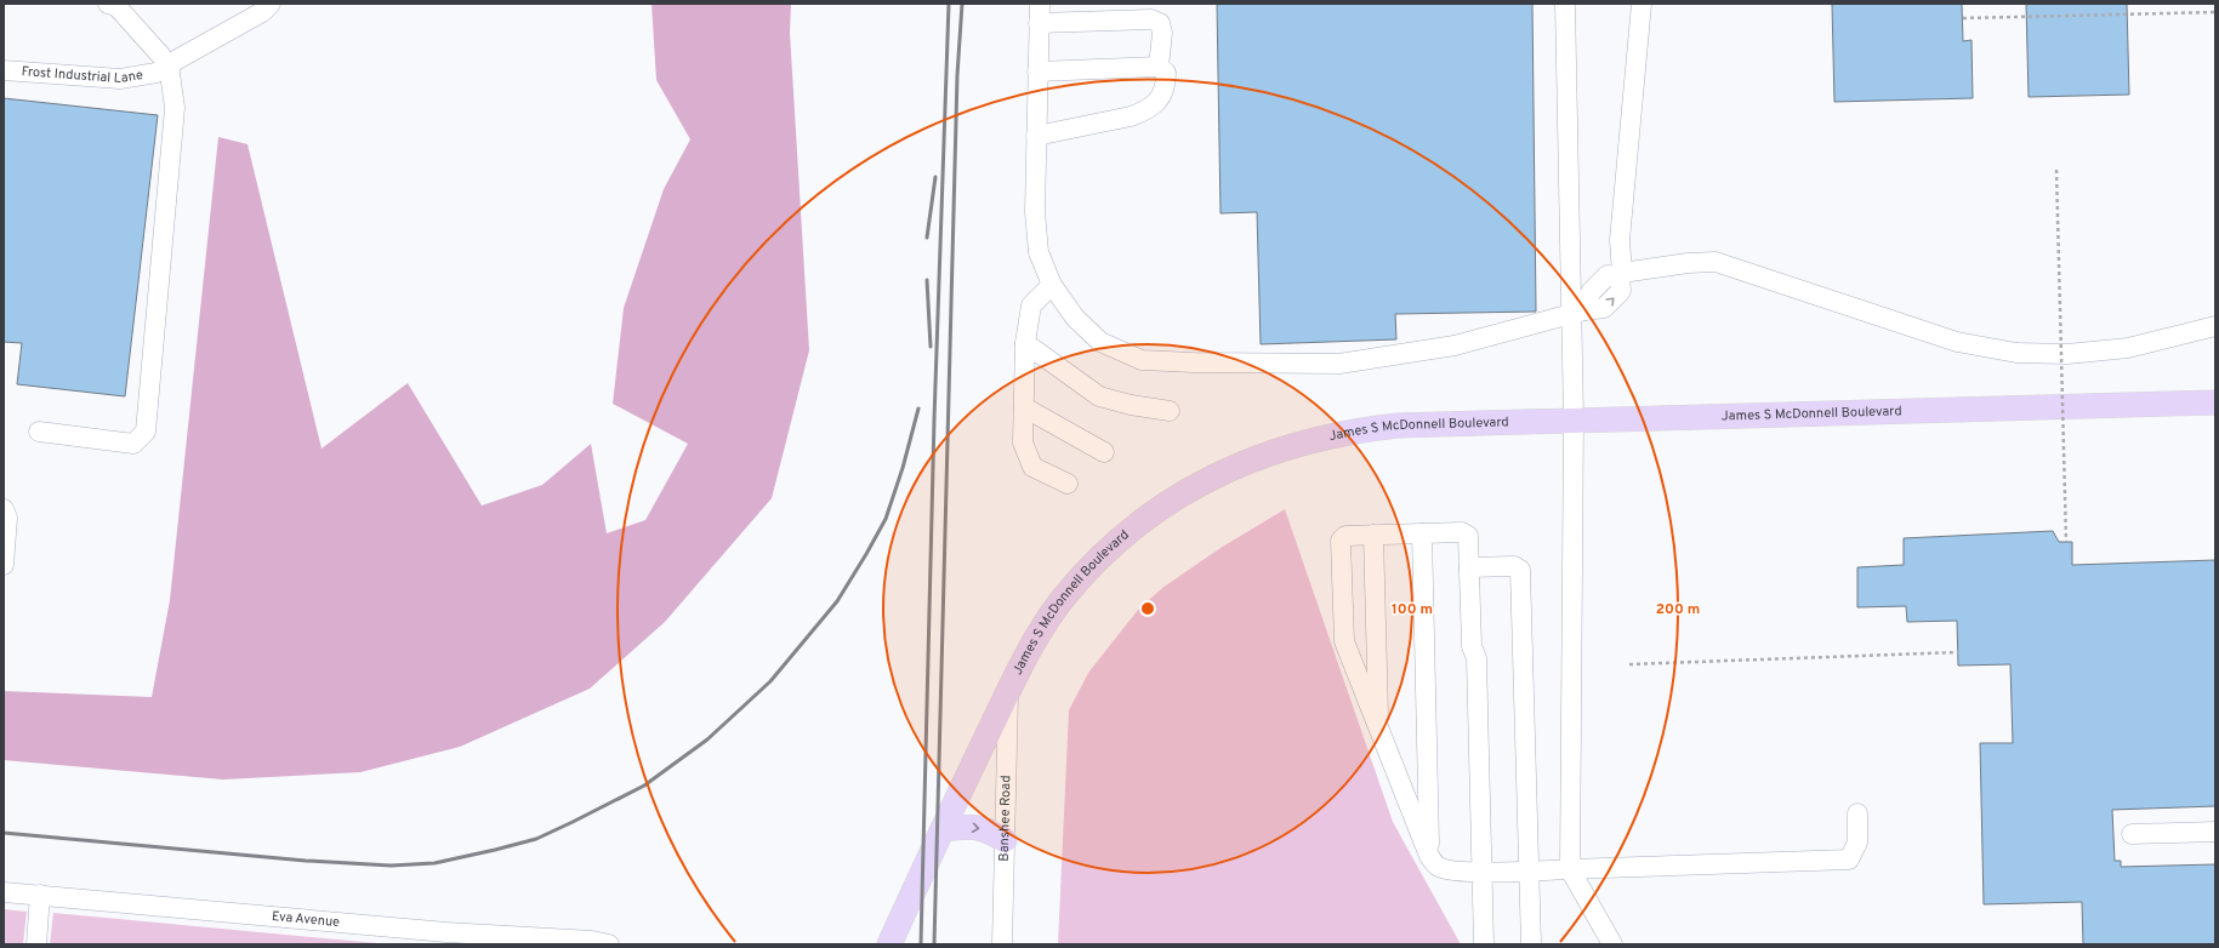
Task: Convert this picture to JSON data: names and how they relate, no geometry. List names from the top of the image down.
{
  "streets": {
    "main road": ["James S McDonnell Boulevard"],
    "street": ["Frost Industrial Lane", "Banshee Road", "Eva Avenue"]
  },
  "crossings": [
    ["James S McDonnell Boulevard", "Banshee Road"]
  ],
  "rings": ["100 m", "200 m"]
}
